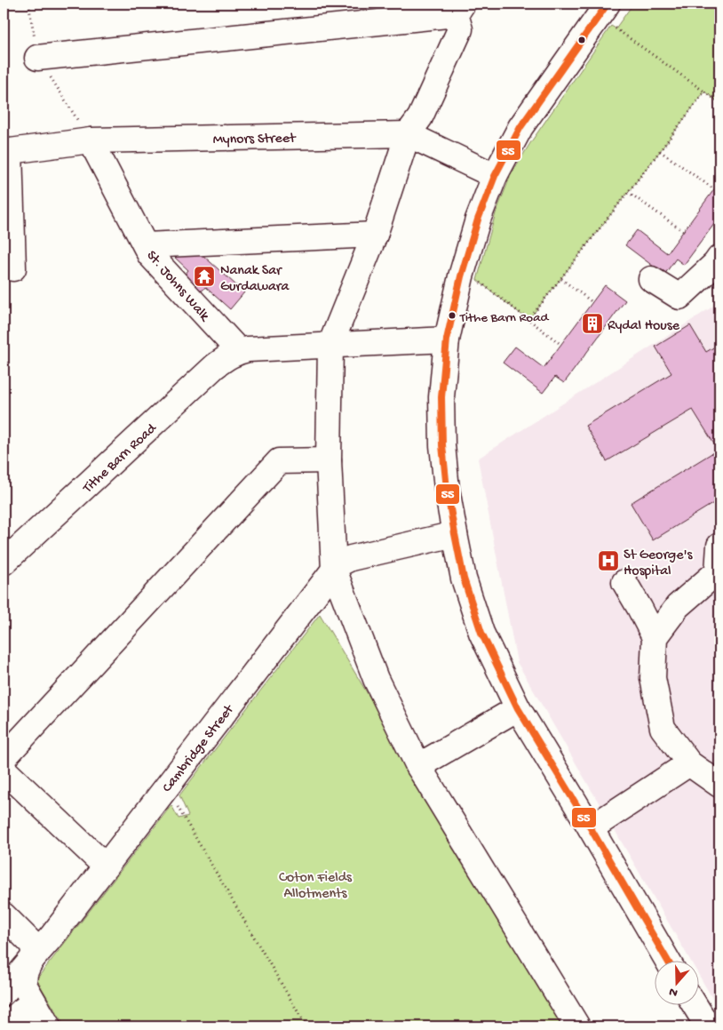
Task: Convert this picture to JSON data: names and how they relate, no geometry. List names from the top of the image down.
{
  "streets": {
    "street": [
      "Mynors Street",
      "St. Johns Walk",
      "Tithe Barn Road",
      "Cambridge Street"
    ]
  },
  "crossings": [
    ["Mynors Street", "St. Johns Walk"],
    ["St. Johns Walk", "Tithe Barn Road"]
  ],
  "parks": ["Coton Fields Allotments"],
  "places": {
    "temple": ["Nanak Sar Gurdawara"],
    "other": ["Tithe Barn Road"],
    "building": ["Rydal House"],
    "hospital": ["St George's Hospital"]
  },
  "lines": ["transit line 55"],
  "north": "bottom"
}
